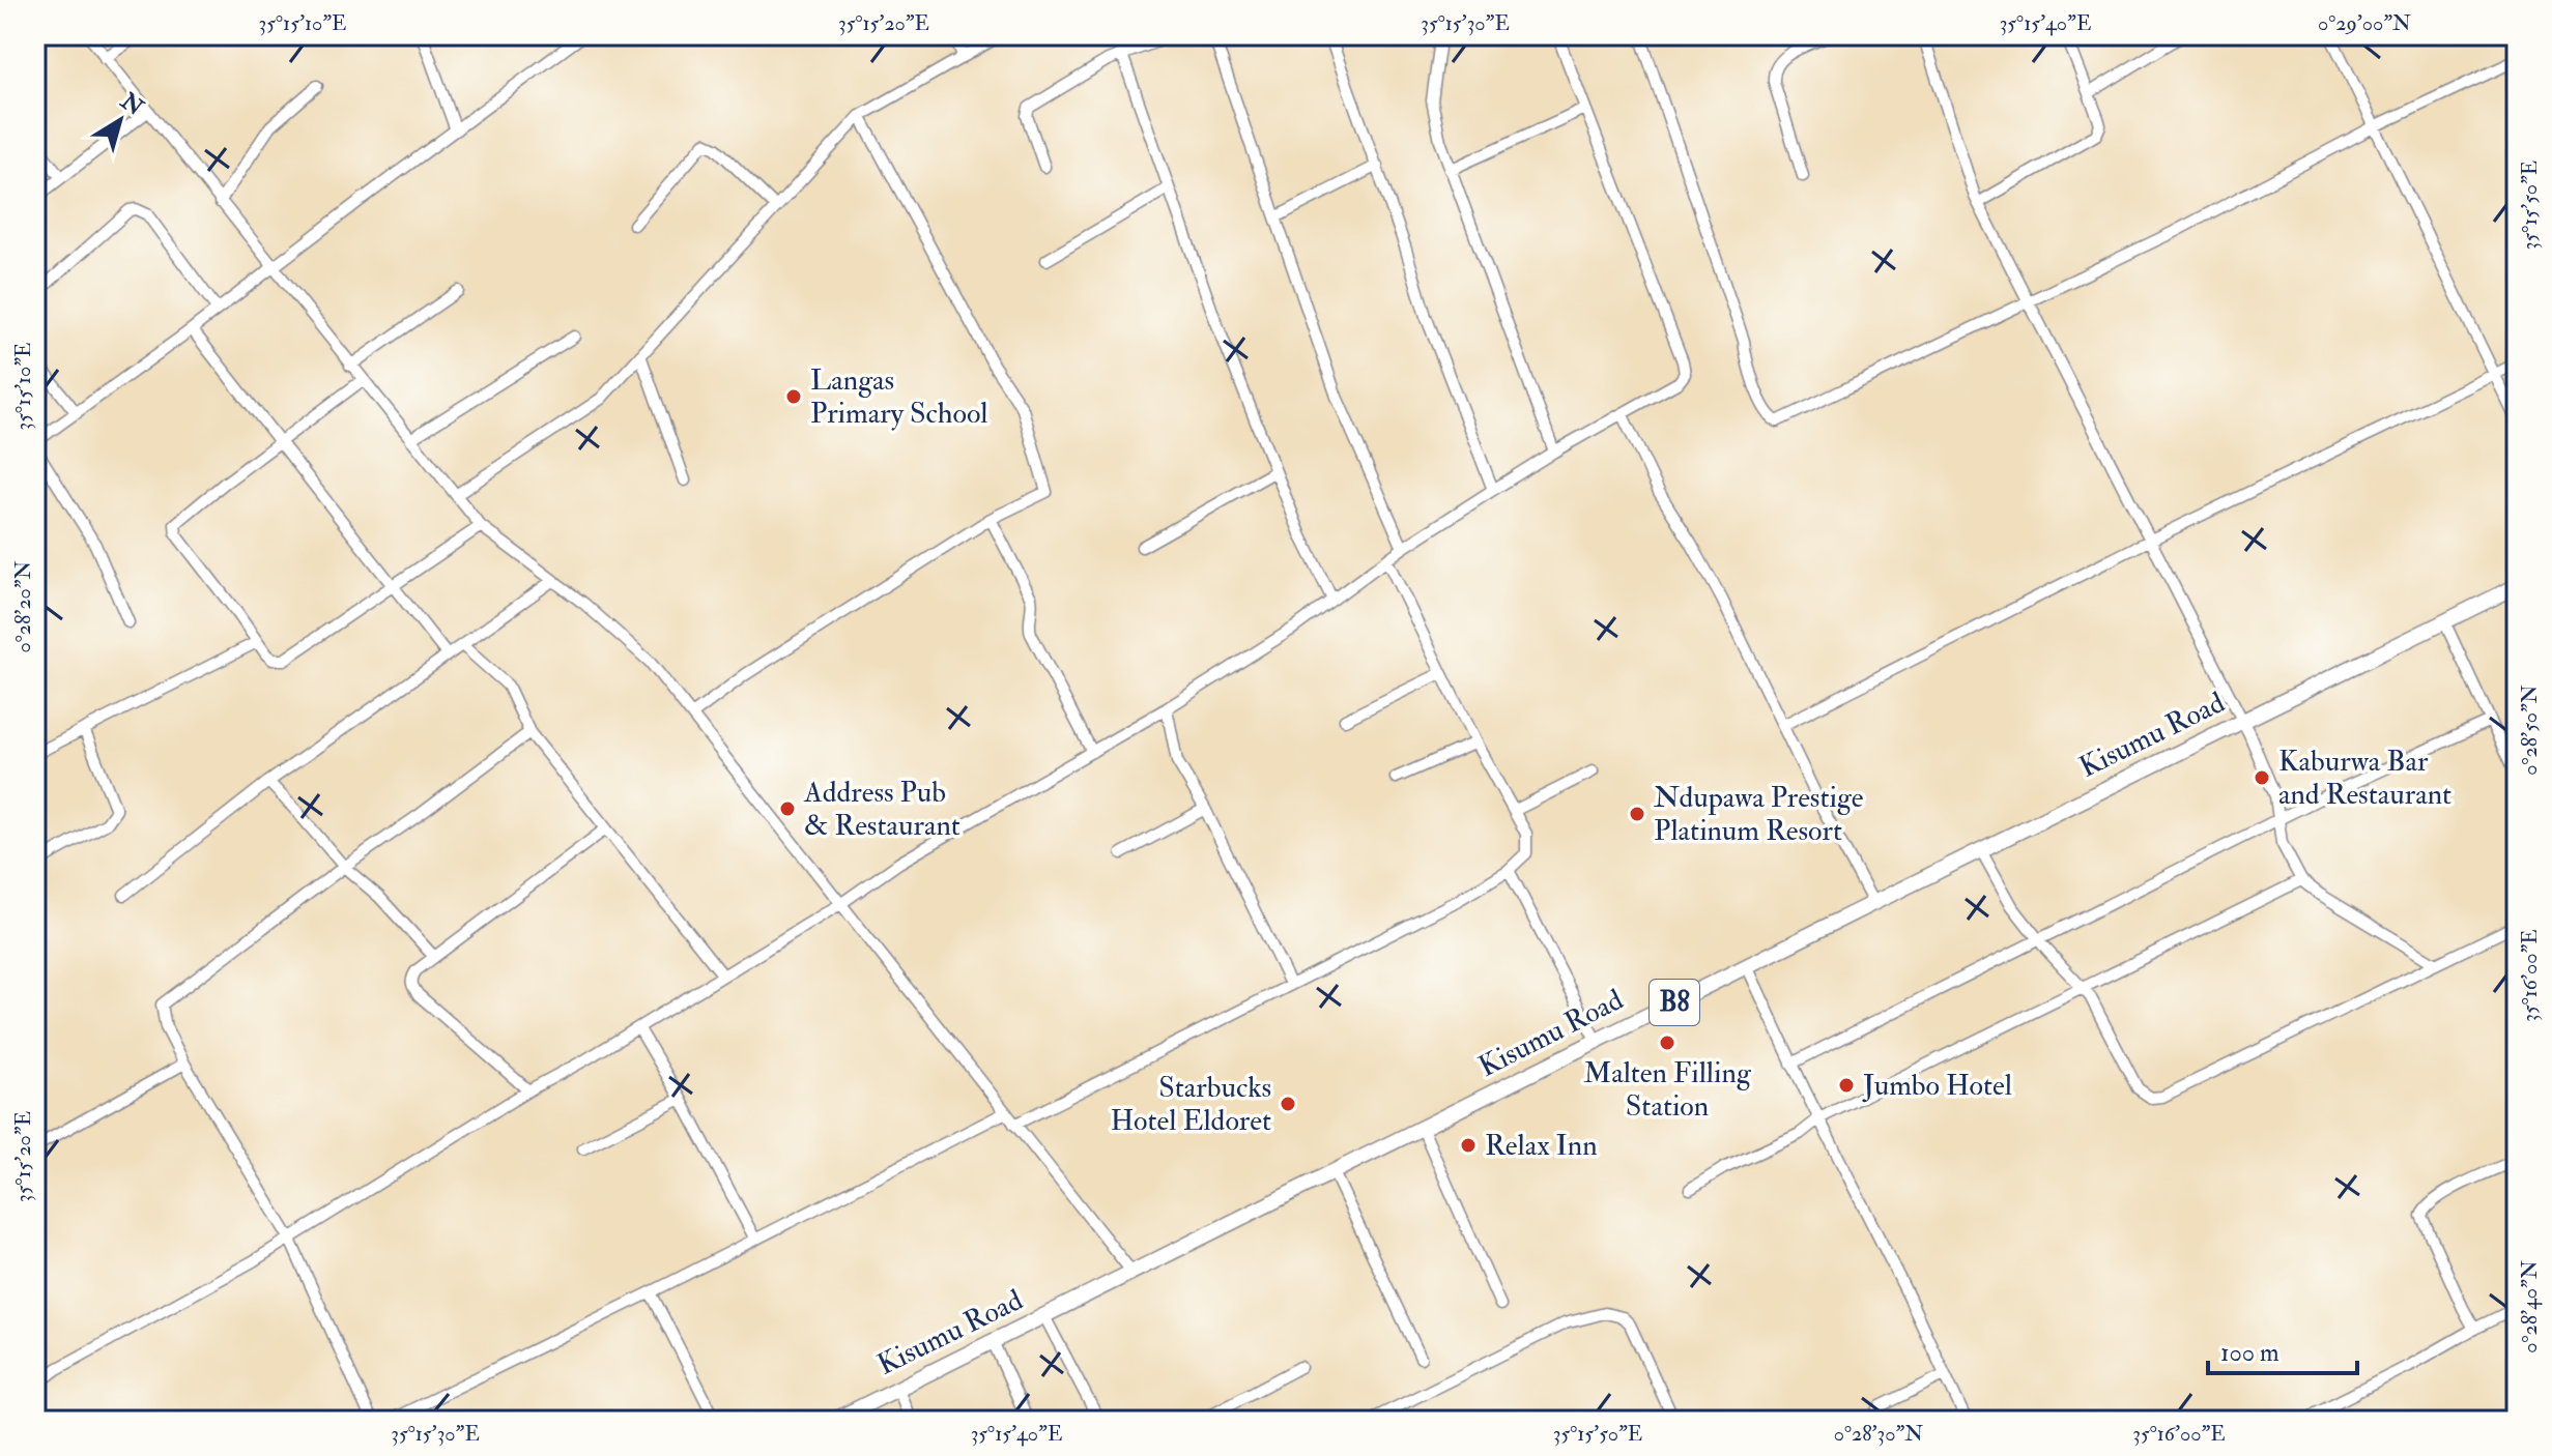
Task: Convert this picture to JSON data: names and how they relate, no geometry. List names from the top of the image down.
{
  "streets": {
    "highway": ["Kisumu Road", "B8"]
  },
  "places": [
    "Langas Primary School",
    "Kaburwa Bar and Restaurant",
    "Address Pub & Restaurant",
    "Ndupawa Prestige Platinum Resort",
    "Malten Filling Station",
    "Jumbo Hotel",
    "Starbucks Hotel Eldoret",
    "Relax Inn"
  ],
  "scale_bar": "100 m",
  "north": "top right",
  "coordinates": [
    "35°15'10\"E",
    "35°15'20\"E",
    "35°15'30\"E",
    "35°15'40\"E",
    "0°29'00\"N",
    "35°15'50\"E",
    "0°28'20\"N",
    "0°28'50\"N",
    "35°16'00\"E",
    "0°28'40\"N",
    "0°28'30\"N"
  ]
}
